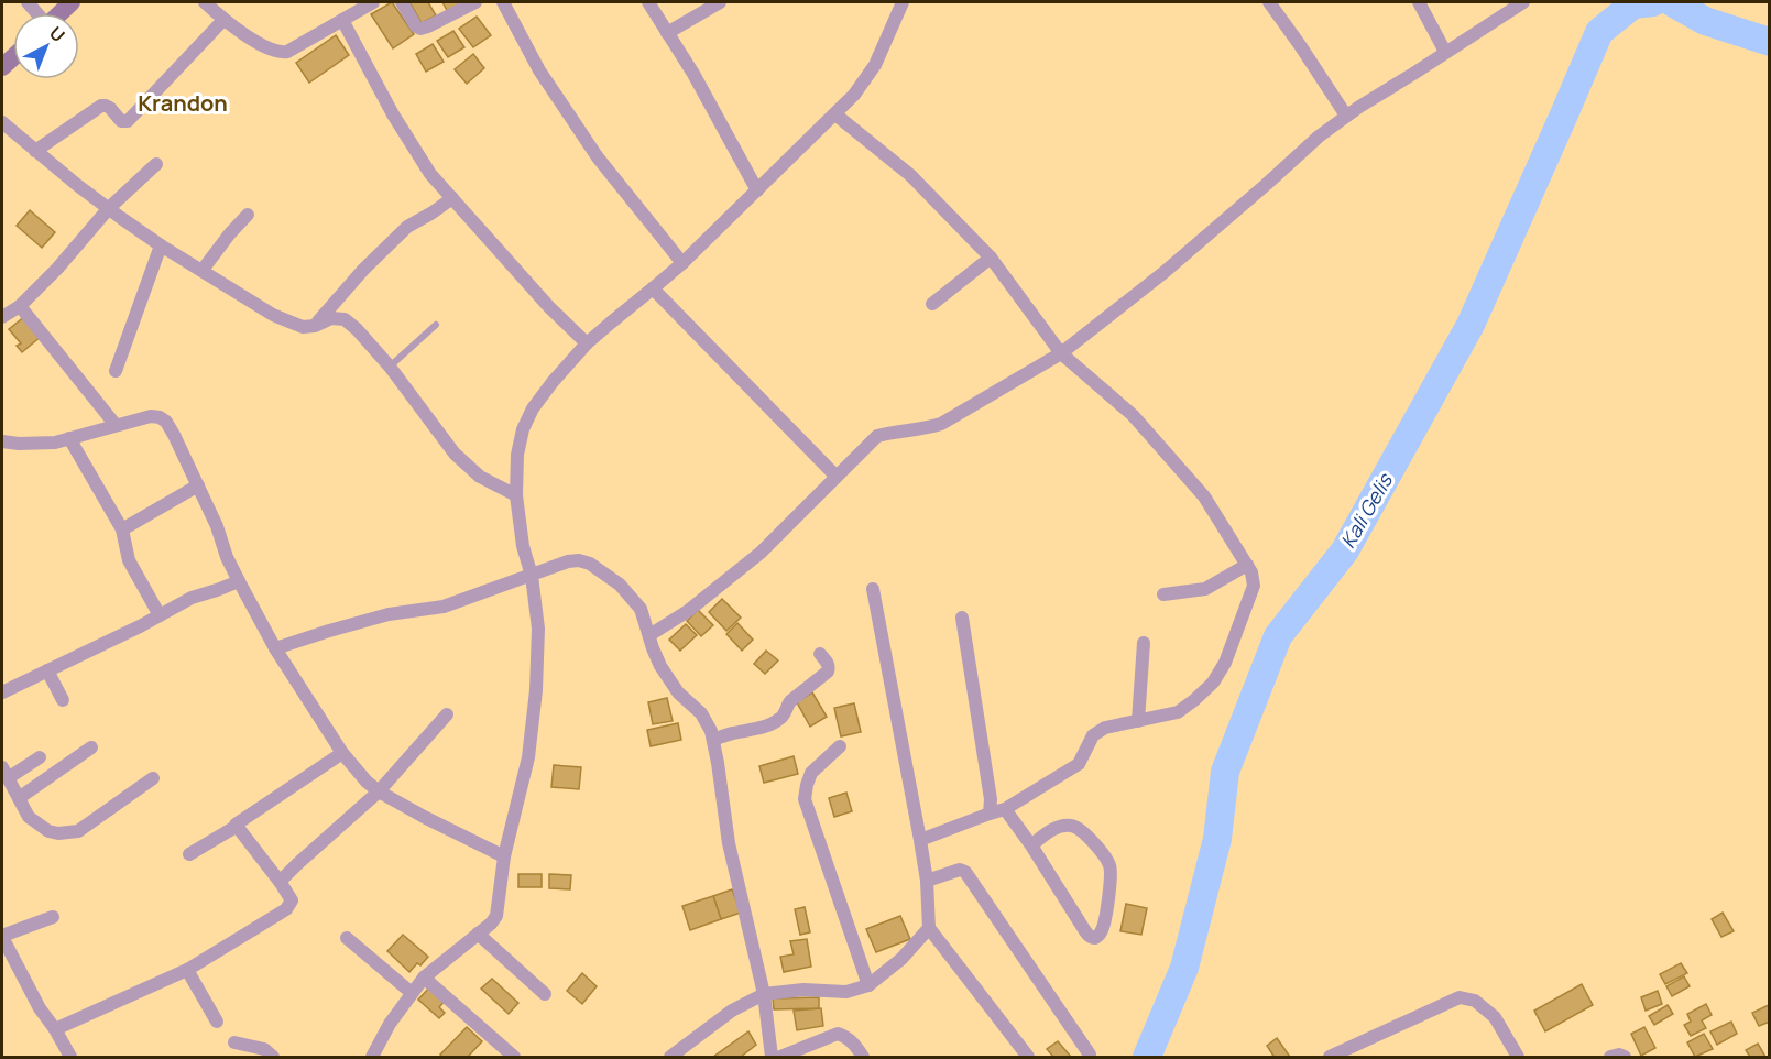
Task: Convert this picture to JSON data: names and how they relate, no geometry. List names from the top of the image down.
{
  "districts": ["Krandon"],
  "water": ["Kali Gelis"],
  "north": "top right"
}
